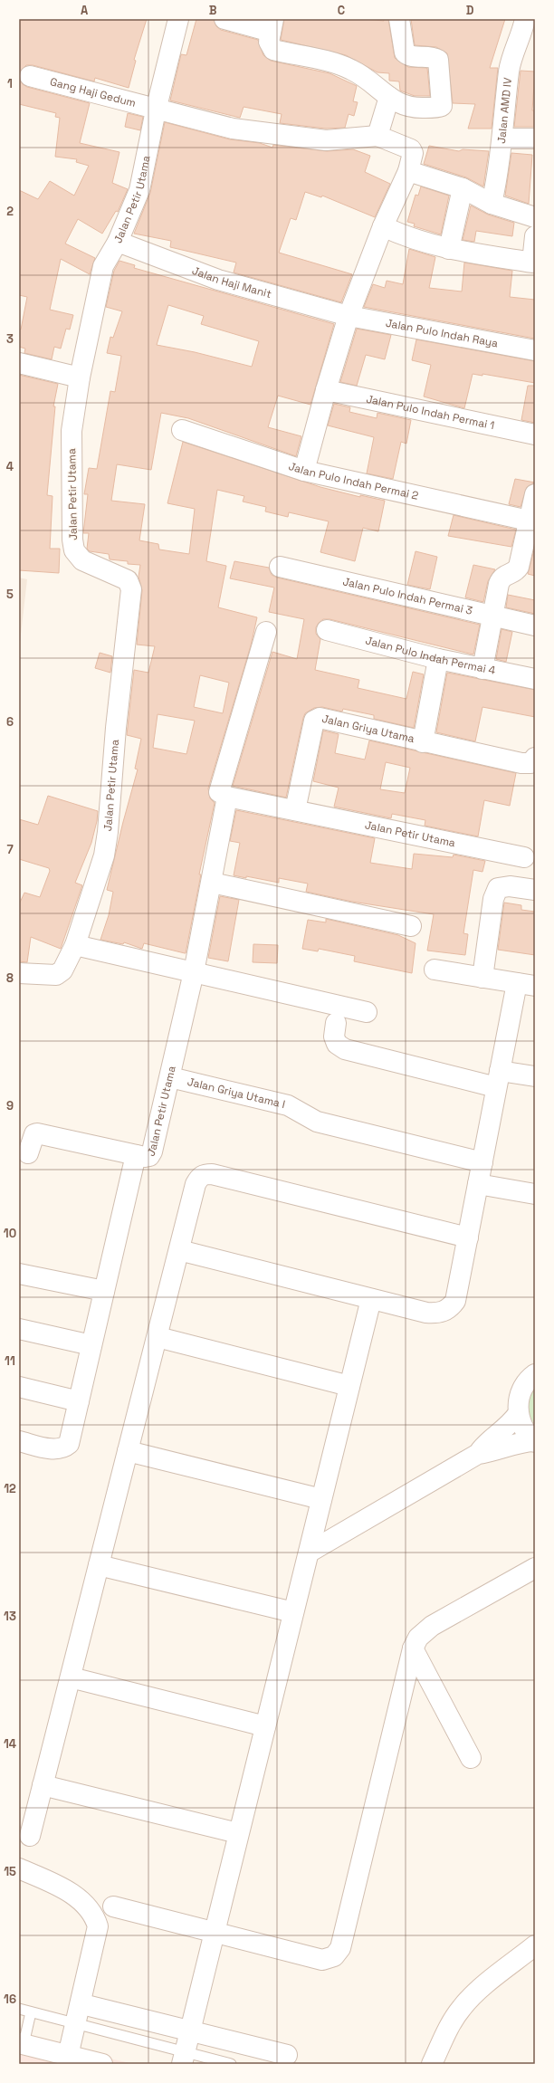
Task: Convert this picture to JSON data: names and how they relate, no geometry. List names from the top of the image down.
{
  "streets": {
    "street": [
      "Gang Haji Gedum",
      "Jalan AMD IV",
      "Jalan Petir Utama",
      "Jalan Haji Manit",
      "Jalan Pulo Indah Raya",
      "Jalan Pulo Indah Permai 1",
      "Jalan Pulo Indah Permai 2",
      "Jalan Pulo Indah Permai 3",
      "Jalan Pulo Indah Permai 4",
      "Jalan Griya Utama",
      "Jalan Griya Utama I"
    ]
  },
  "crossings": [
    ["Gang Haji Gedum", "Jalan Petir Utama"],
    ["Jalan Petir Utama", "Jalan Haji Manit"],
    ["Jalan Petir Utama", "Jalan Griya Utama"],
    ["Jalan Petir Utama", "Jalan Griya Utama I"],
    ["Jalan Haji Manit", "Jalan Pulo Indah Raya"]
  ],
  "grid": {
    "columns": [
      "A",
      "B",
      "C",
      "D"
    ],
    "rows": [
      "1",
      "2",
      "3",
      "4",
      "5",
      "6",
      "7",
      "8",
      "9",
      "10",
      "11",
      "12",
      "13",
      "14",
      "15",
      "16"
    ]
  }
}
